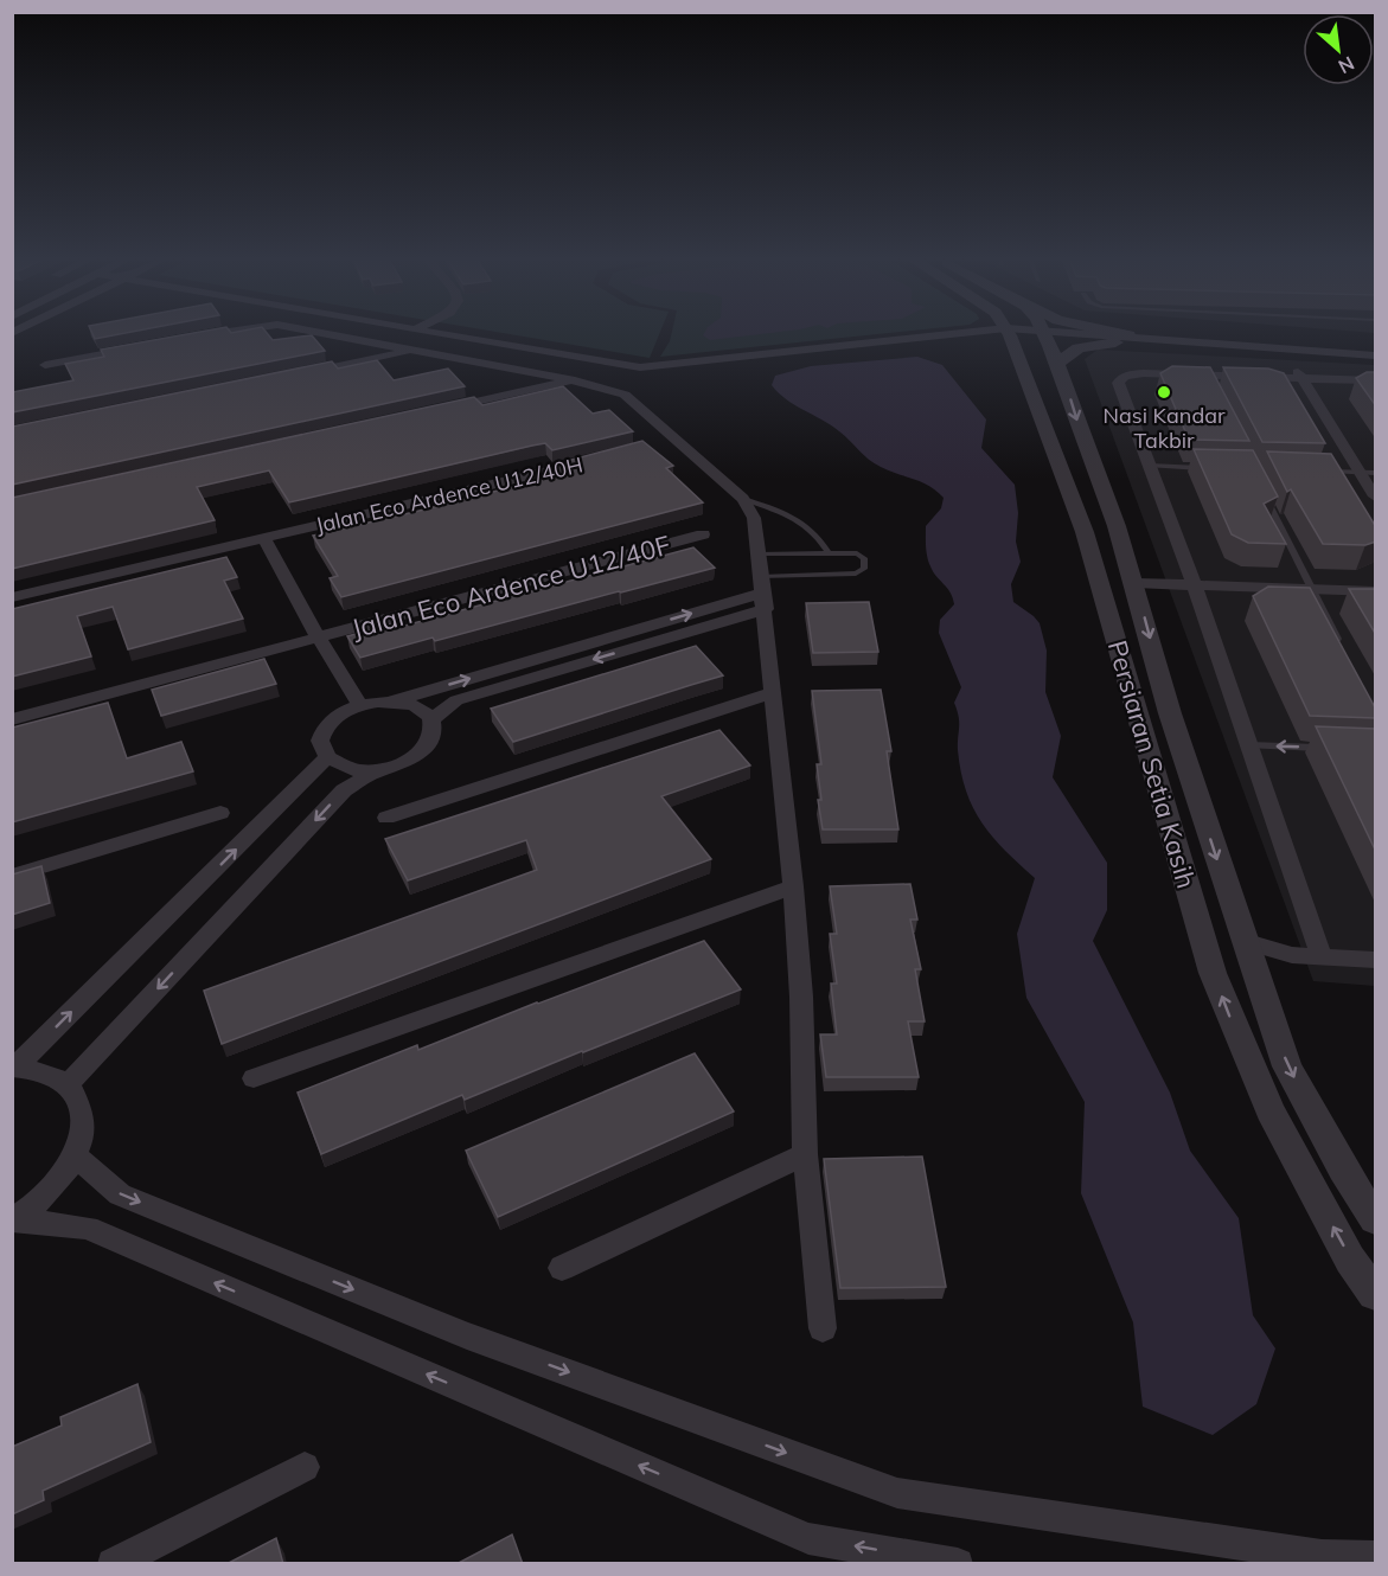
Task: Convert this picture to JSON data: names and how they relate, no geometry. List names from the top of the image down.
{
  "streets": {
    "street": ["Jalan Eco Ardence U12/40H", "Jalan Eco Ardence U12/40F", "Persiaran Setia Kasih"]
  },
  "places": ["Nasi Kandar Takbir"],
  "north": "bottom right"
}
